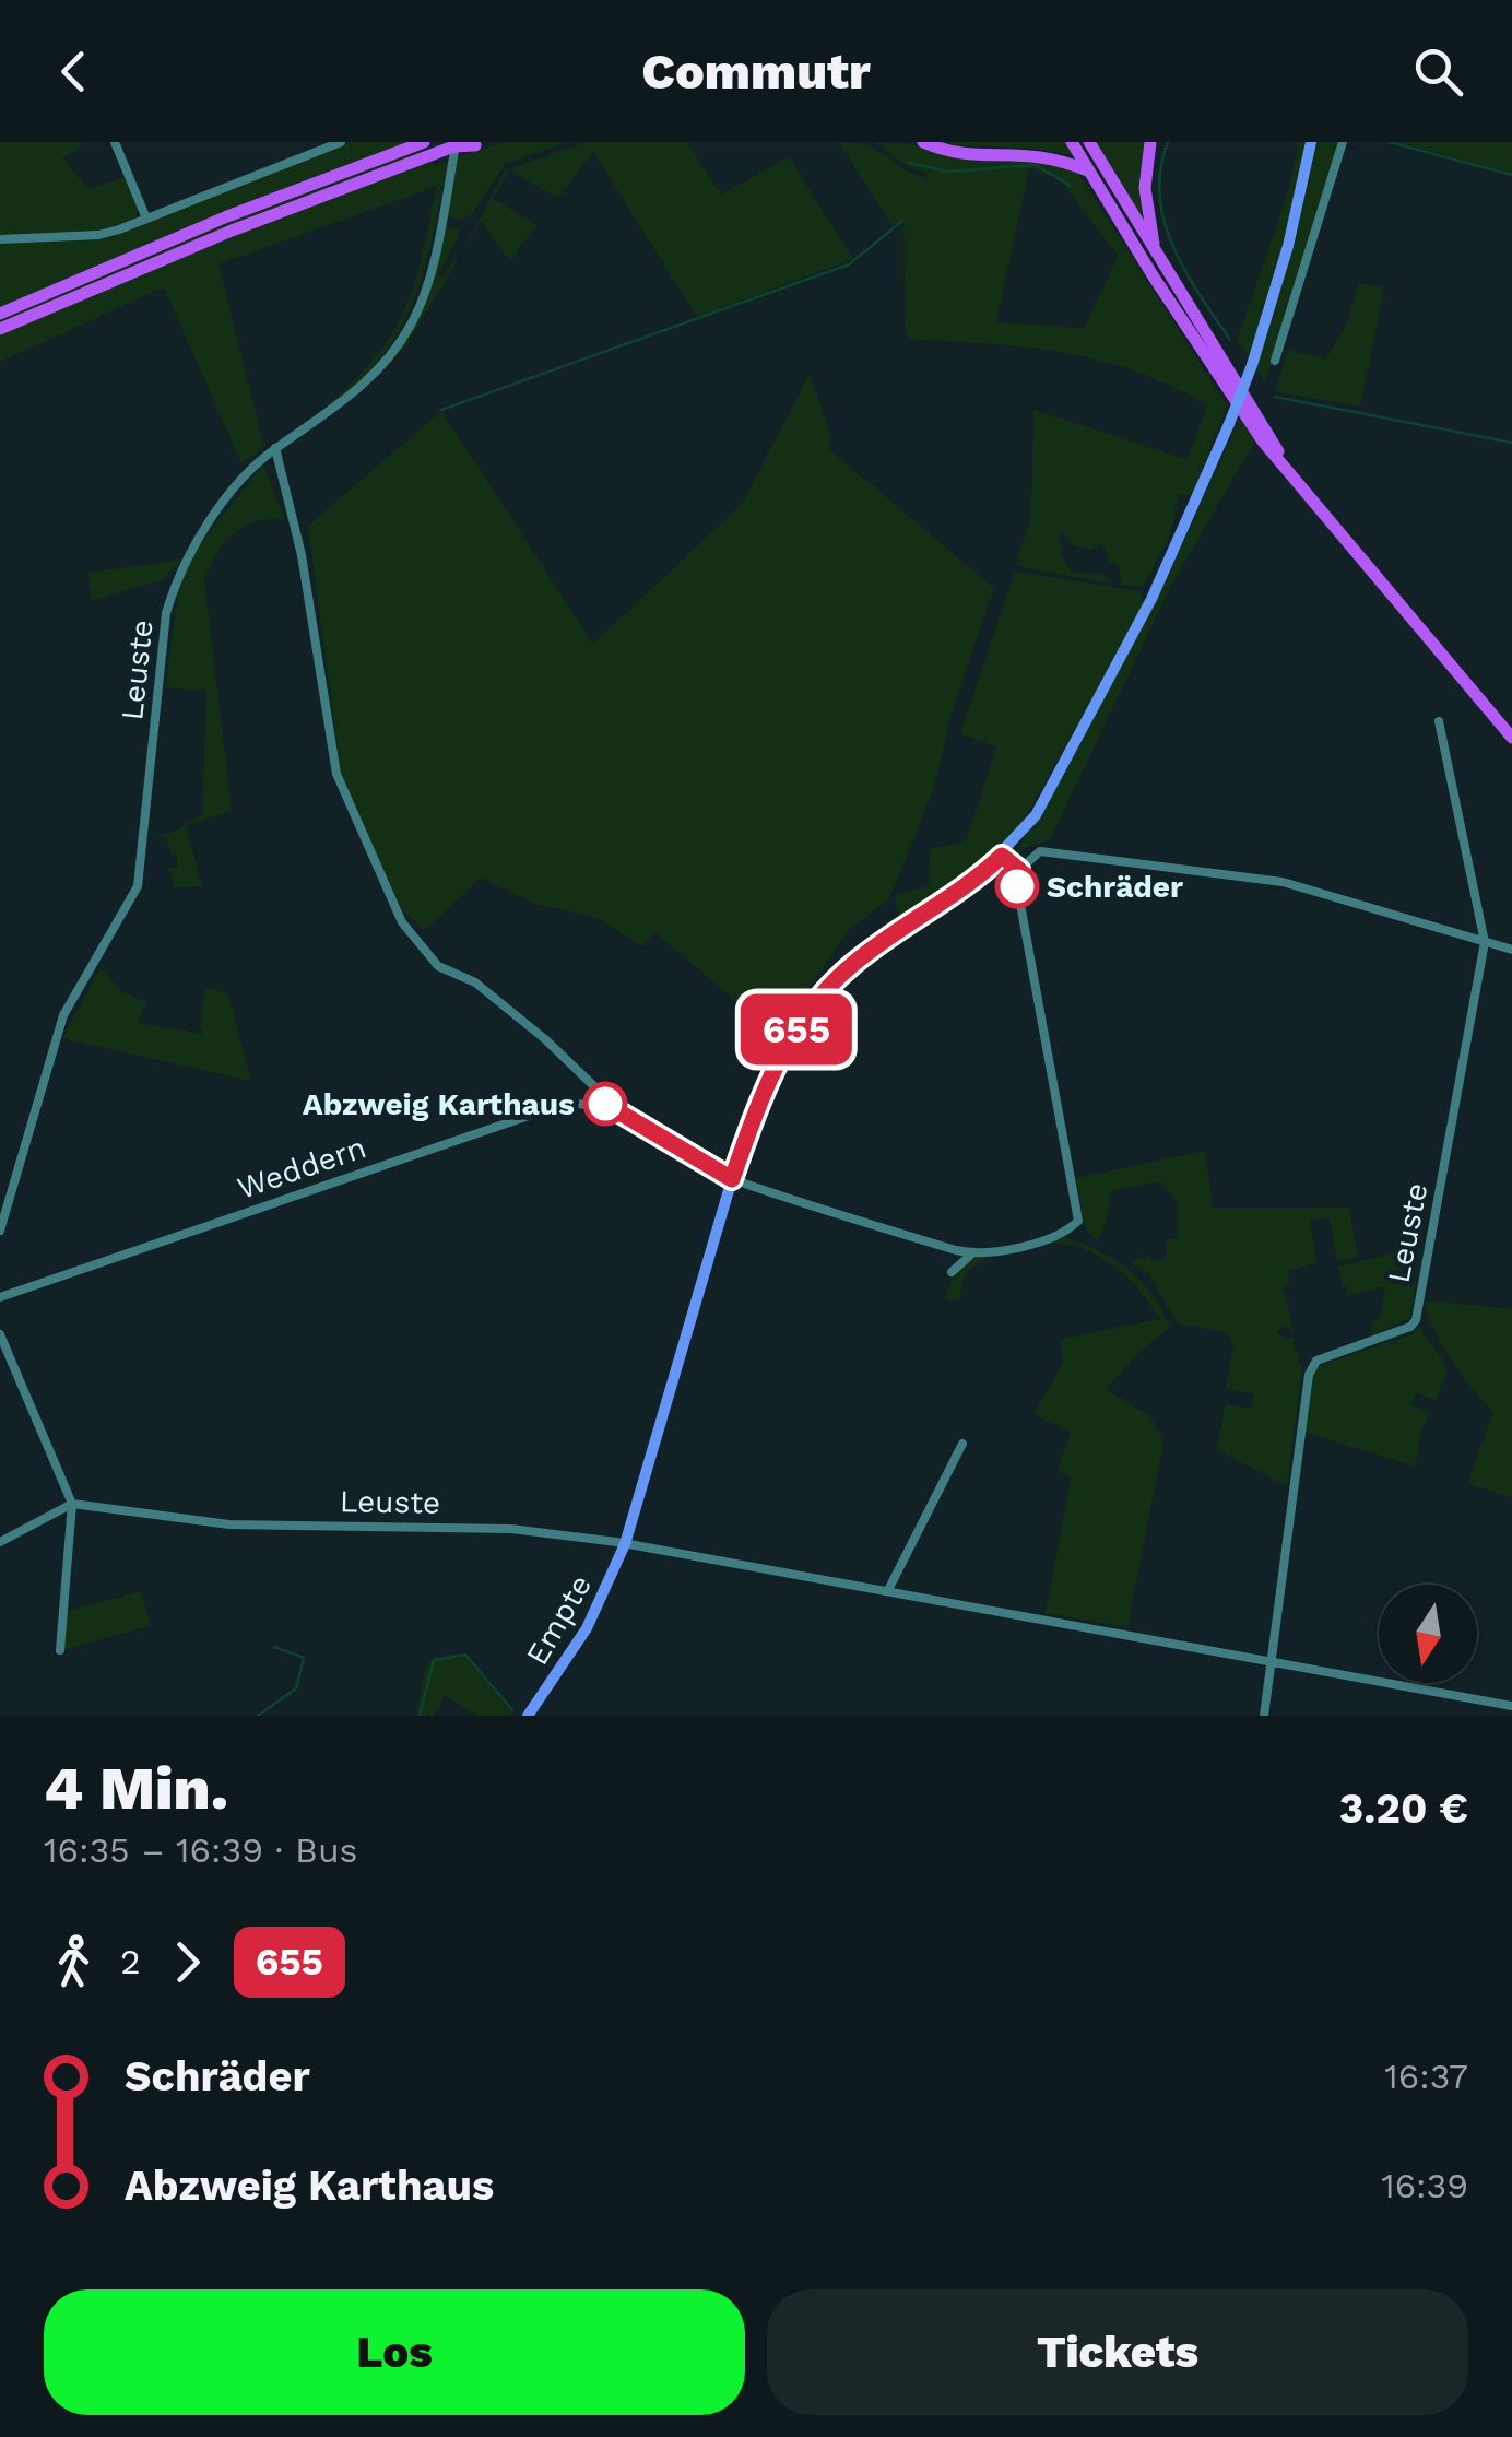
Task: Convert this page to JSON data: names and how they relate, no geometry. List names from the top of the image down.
{
  "streets": {
    "main road": ["Empte"],
    "street": ["Leuste", "Weddern"]
  },
  "crossings": [
    ["Leuste", "Empte"]
  ],
  "places": ["Schräder", "Abzweig Karthaus"],
  "lines": ["bus line 655"],
  "north": "bottom",
  "page": {
    "header": "Commutr",
    "on_map": "655",
    "heading": ["4 Min.", "16:35 – 16:39 · Bus", "3.20 €"],
    "legs": ["2", "655"],
    "list": [
      {
        "name": "Schräder",
        "value": "16:37"
      },
      {
        "name": "Abzweig Karthaus",
        "value": "16:39"
      }
    ],
    "buttons": ["Los", "Tickets"]
  }
}
